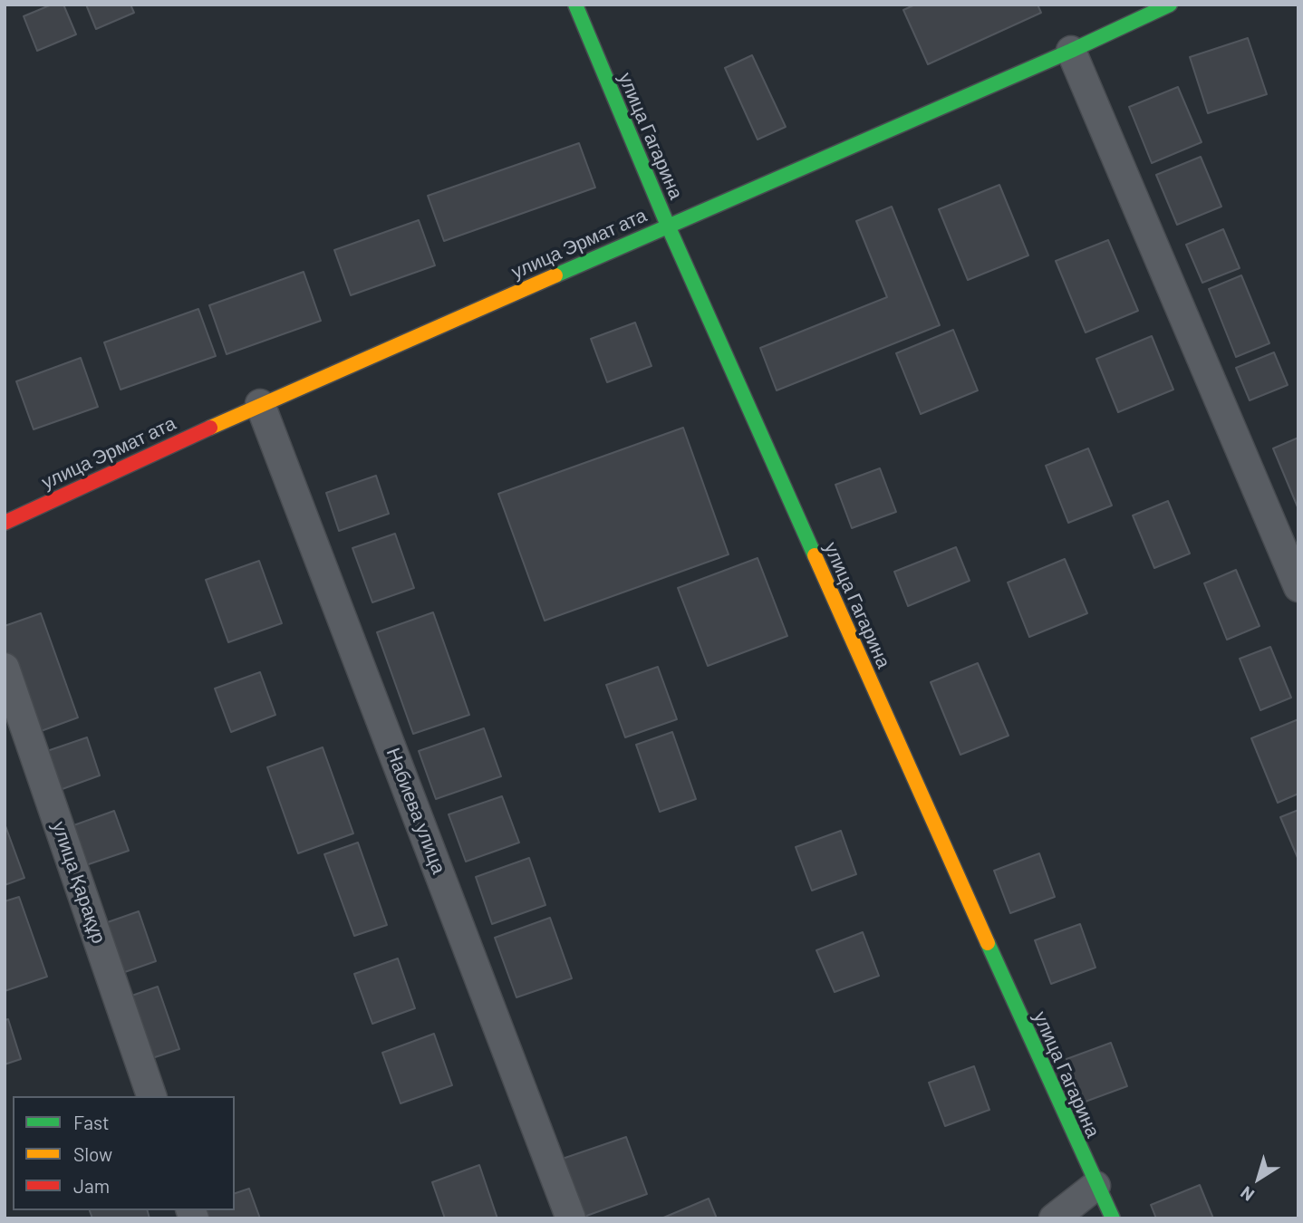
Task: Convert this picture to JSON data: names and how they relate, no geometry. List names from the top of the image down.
{
  "streets": {
    "street": [
      "улица Гагарина",
      "улица Эрмат ата",
      "Набиева улица",
      "улица Қарақұр"
    ]
  },
  "crossings": [
    ["улица Гагарина", "улица Эрмат ата"],
    ["улица Эрмат ата", "Набиева улица"]
  ],
  "legend": ["Fast", "Slow", "Jam"],
  "north": "bottom left"
}
